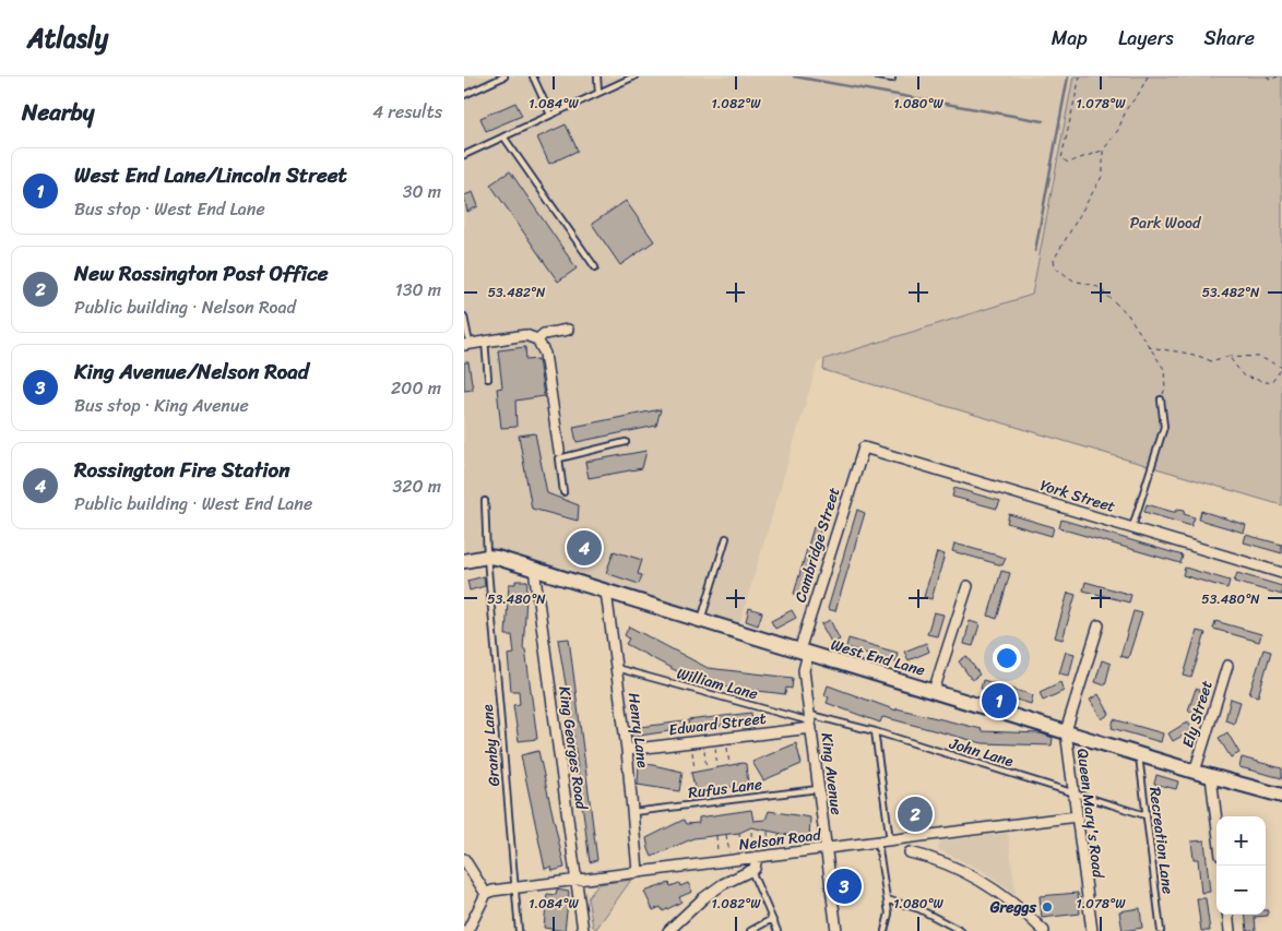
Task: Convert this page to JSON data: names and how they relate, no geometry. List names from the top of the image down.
{
  "streets": {
    "street": [
      "York Street",
      "Cambridge Street",
      "West End Lane",
      "Ely Street",
      "Edward Street",
      "Henry Lane",
      "King Georges Road",
      "King Avenue",
      "Queen Mary's Road",
      "Nelson Road"
    ],
    "lane": [
      "William Lane",
      "Granby Lane",
      "John Lane",
      "Rufus Lane",
      "Recreation Lane"
    ]
  },
  "crossings": [
    ["York Street", "Cambridge Street"],
    ["Cambridge Street", "West End Lane"],
    ["Cambridge Street", "King Avenue"],
    ["West End Lane", "Ely Street"],
    ["West End Lane", "Henry Lane"],
    ["West End Lane", "Granby Lane"],
    ["West End Lane", "King Georges Road"],
    ["West End Lane", "King Avenue"],
    ["West End Lane", "Queen Mary's Road"],
    ["West End Lane", "Recreation Lane"],
    ["William Lane", "Edward Street"],
    ["William Lane", "Henry Lane"],
    ["William Lane", "John Lane"],
    ["William Lane", "King Avenue"],
    ["Edward Street", "Henry Lane"],
    ["Edward Street", "John Lane"],
    ["Edward Street", "King Avenue"],
    ["Henry Lane", "Rufus Lane"],
    ["Henry Lane", "Nelson Road"],
    ["Granby Lane", "Nelson Road"],
    ["King Georges Road", "Nelson Road"],
    ["John Lane", "King Avenue"],
    ["John Lane", "Queen Mary's Road"],
    ["John Lane", "Recreation Lane"],
    ["King Avenue", "Rufus Lane"],
    ["King Avenue", "Nelson Road"],
    ["Queen Mary's Road", "Nelson Road"]
  ],
  "parks": ["Park Wood"],
  "places": ["Greggs"],
  "page": {
    "header": "Atlasly",
    "nav": ["Map", "Layers", "Share"],
    "heading": ["Nearby", "4 results"],
    "list": [
      {
        "mark": "1",
        "name": "West End Lane/Lincoln Street",
        "note": "Bus stop · West End Lane",
        "value": "30 m"
      },
      {
        "mark": "2",
        "name": "New Rossington Post Office",
        "note": "Public building · Nelson Road",
        "value": "130 m"
      },
      {
        "mark": "3",
        "name": "King Avenue/Nelson Road",
        "note": "Bus stop · King Avenue",
        "value": "200 m"
      },
      {
        "mark": "4",
        "name": "Rossington Fire Station",
        "note": "Public building · West End Lane",
        "value": "320 m"
      }
    ],
    "pins": [
      "4",
      "1",
      "2",
      "3"
    ],
    "map_buttons": ["+", "−"]
  },
  "coordinates": [
    "1.084°W",
    "1.082°W",
    "1.080°W",
    "1.078°W",
    "53.482°N",
    "53.480°N"
  ]
}
